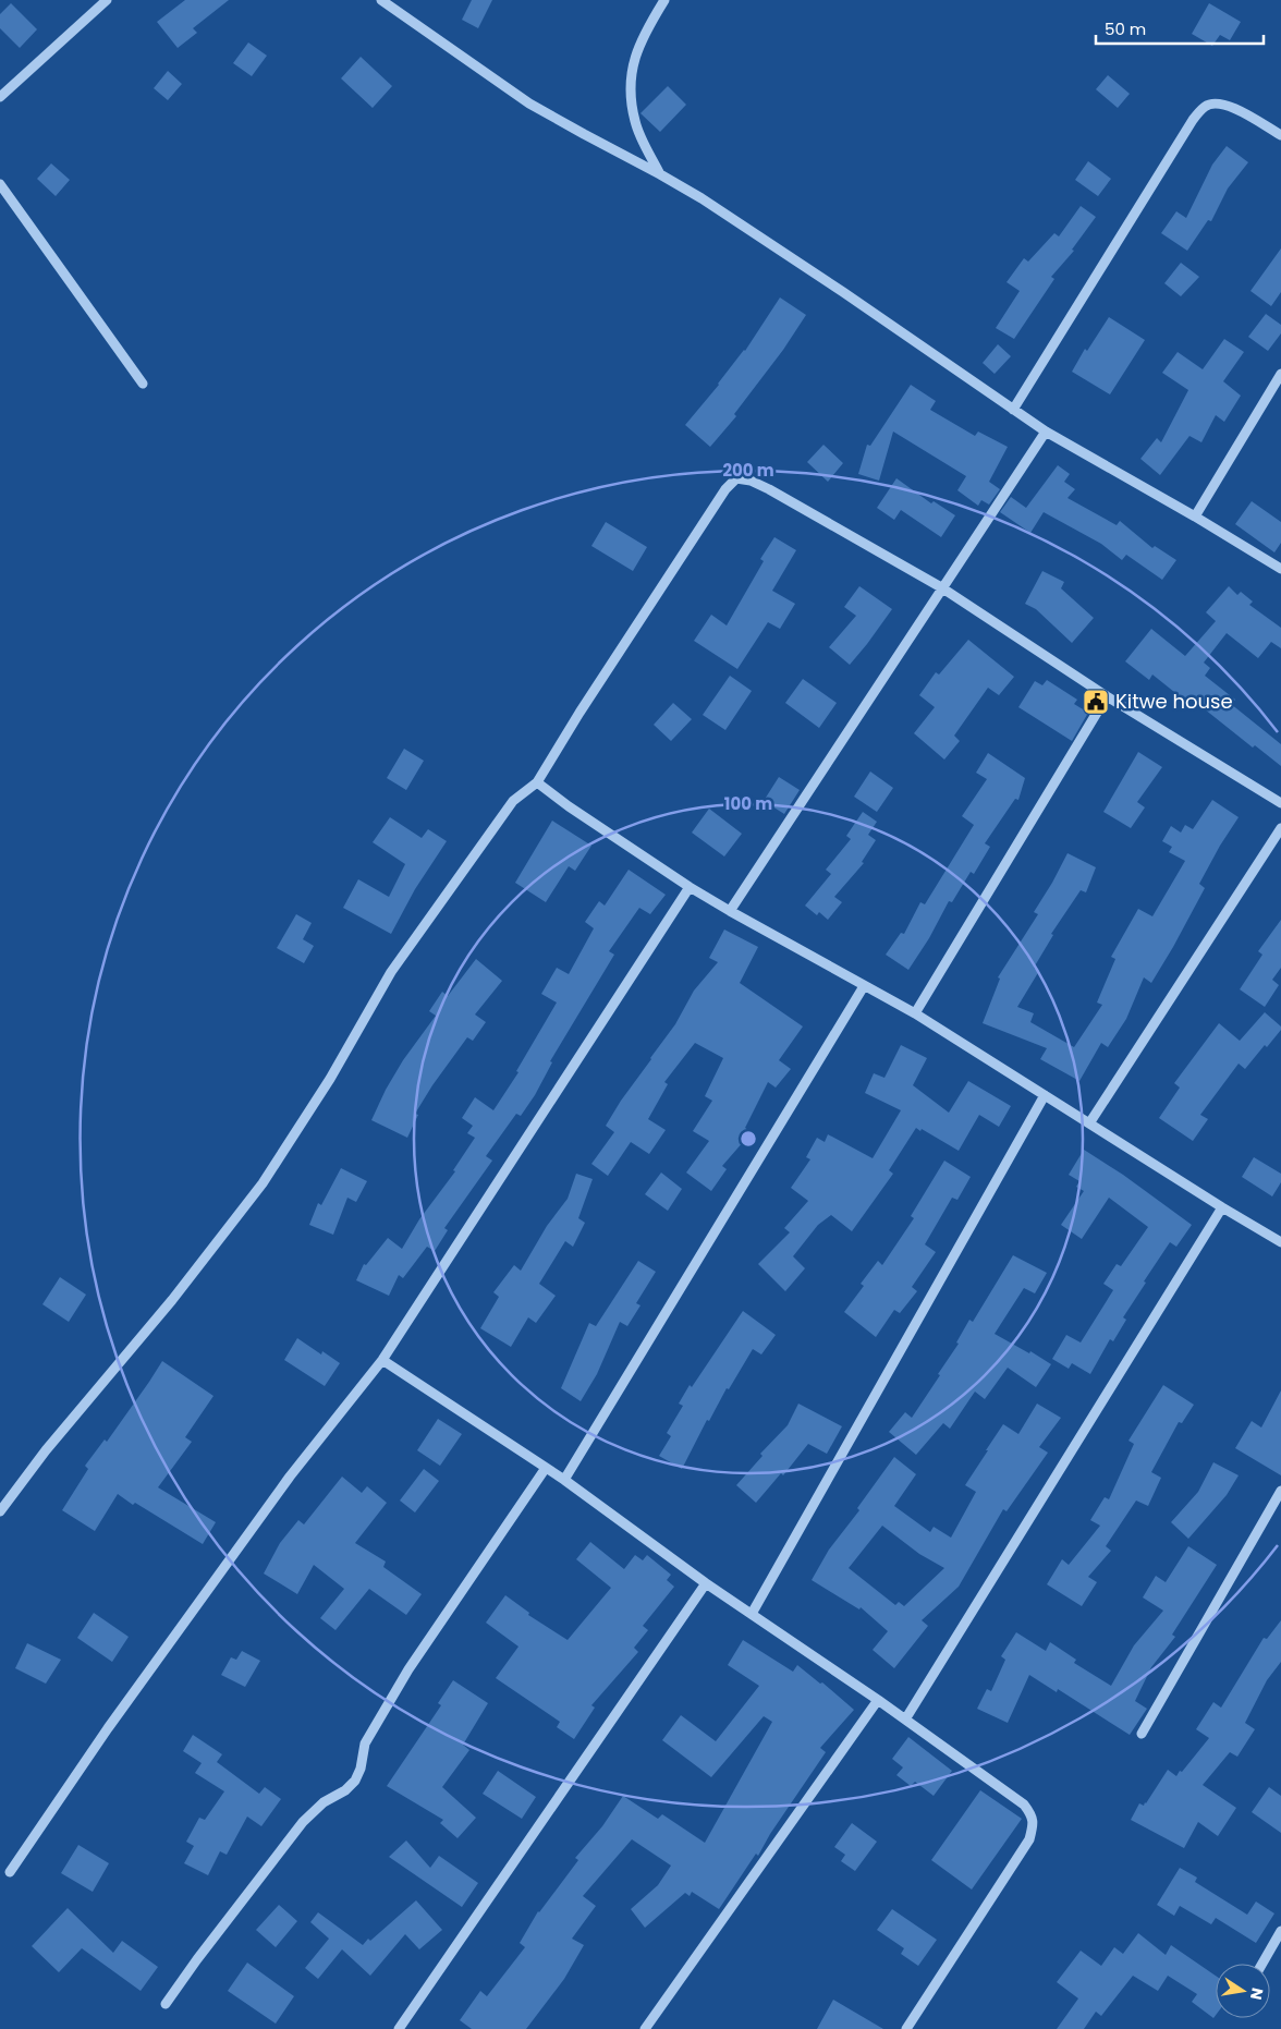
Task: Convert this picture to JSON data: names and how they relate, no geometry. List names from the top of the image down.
{
  "places": {
    "public building": ["Kitwe house"]
  },
  "scale_bar": "50 m",
  "north": "right",
  "rings": ["200 m", "100 m"]
}
